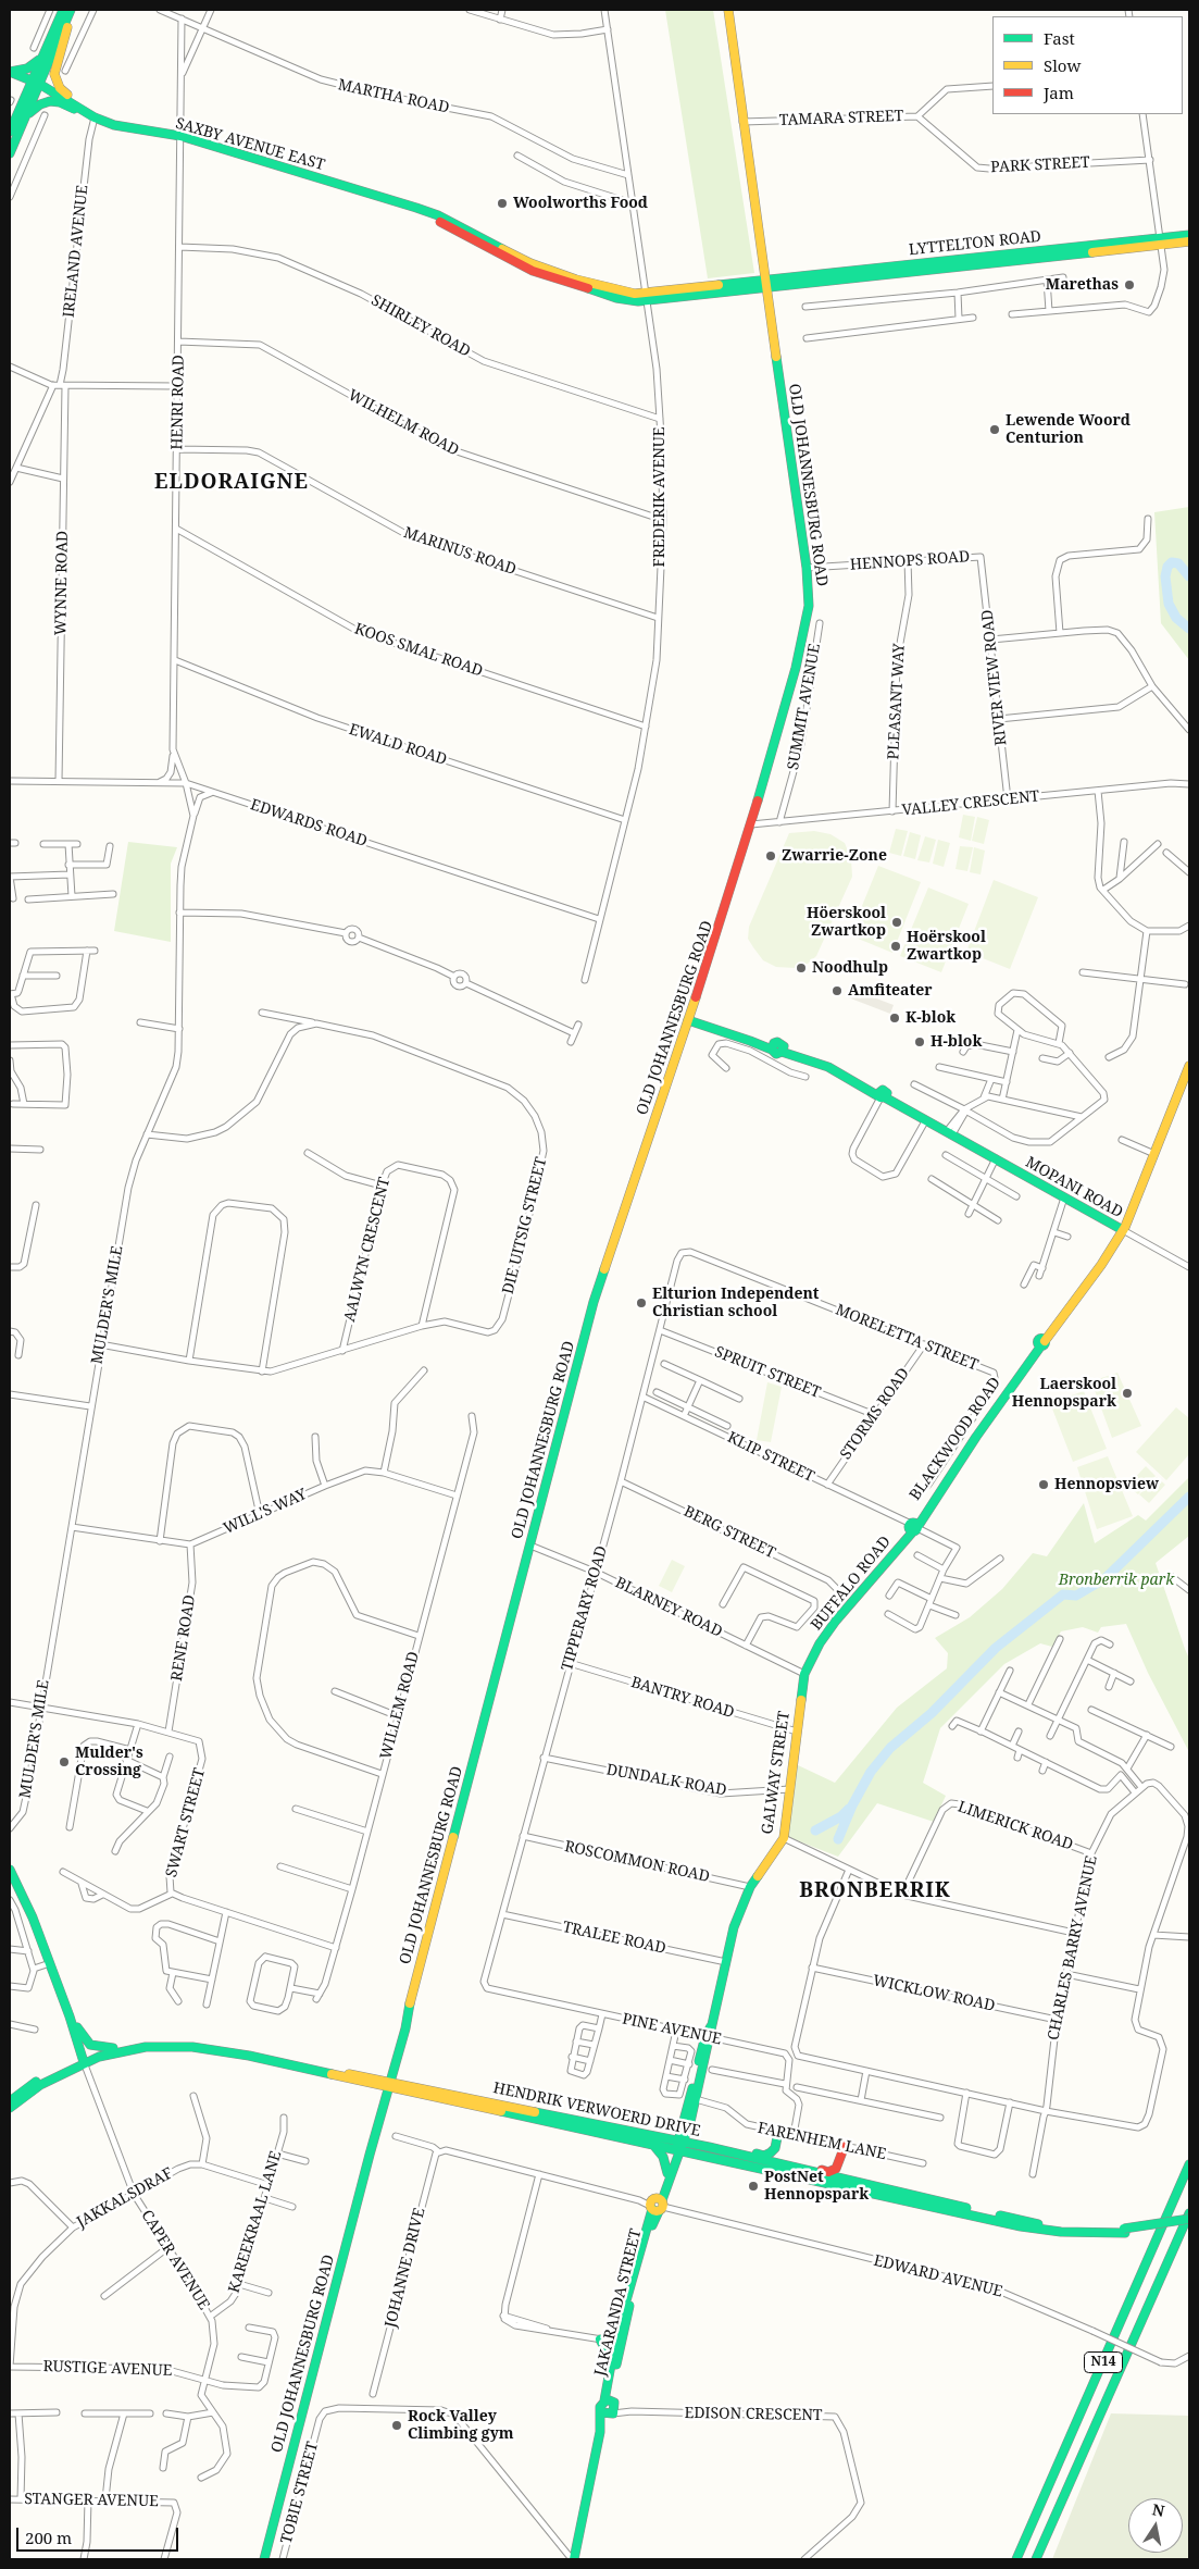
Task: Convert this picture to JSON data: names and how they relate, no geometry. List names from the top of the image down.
{
  "streets": {
    "main road": [
      "SAXBY AVENUE EAST",
      "LYTTELTON ROAD",
      "OLD JOHANNESBURG ROAD",
      "MOPANI ROAD",
      "BLACKWOOD ROAD",
      "BUFFALO ROAD",
      "GALWAY STREET",
      "HENDRIK VERWOERD DRIVE",
      "JAKARANDA STREET",
      "N14"
    ],
    "street": [
      "MARTHA ROAD",
      "TAMARA STREET",
      "PARK STREET",
      "IRELAND AVENUE",
      "SHIRLEY ROAD",
      "HENRI ROAD",
      "WILHELM ROAD",
      "FREDERIK AVENUE",
      "MARINUS ROAD",
      "HENNOPS ROAD",
      "WYNNE ROAD",
      "KOOS SMAL ROAD",
      "RIVER VIEW ROAD",
      "PLEASANT WAY",
      "SUMMIT AVENUE",
      "EWALD ROAD",
      "VALLEY CRESCENT",
      "EDWARDS ROAD",
      "DIE UITSIG STREET",
      "AALWYN CRESCENT",
      "MULDER'S MILE",
      "MORELETTA STREET",
      "SPRUIT STREET",
      "STORMS ROAD",
      "KLIP STREET",
      "WILL'S WAY",
      "BERG STREET",
      "BLARNEY ROAD",
      "TIPPERARY ROAD",
      "RENE ROAD",
      "BANTRY ROAD",
      "WILLEM ROAD",
      "DUNDALK ROAD",
      "SWART STREET",
      "LIMERICK ROAD",
      "ROSCOMMON ROAD",
      "TRALEE ROAD",
      "CHARLES BARRY AVENUE",
      "WICKLOW ROAD",
      "PINE AVENUE",
      "FARENHEM LANE",
      "JAKKALSDRAF",
      "KAREEKRAAL LANE",
      "CAPER AVENUE",
      "JOHANNE DRIVE",
      "EDWARD AVENUE",
      "RUSTIGE AVENUE",
      "EDISON CRESCENT",
      "TOBIE STREET",
      "STANGER AVENUE"
    ]
  },
  "crossings": [
    ["MARTHA ROAD", "HENRI ROAD"],
    ["MARTHA ROAD", "FREDERIK AVENUE"],
    ["TAMARA STREET", "PARK STREET"],
    ["TAMARA STREET", "OLD JOHANNESBURG ROAD"],
    ["SAXBY AVENUE EAST", "LYTTELTON ROAD"],
    ["SAXBY AVENUE EAST", "IRELAND AVENUE"],
    ["SAXBY AVENUE EAST", "HENRI ROAD"],
    ["SAXBY AVENUE EAST", "OLD JOHANNESBURG ROAD"],
    ["SAXBY AVENUE EAST", "FREDERIK AVENUE"],
    ["LYTTELTON ROAD", "OLD JOHANNESBURG ROAD"],
    ["IRELAND AVENUE", "WYNNE ROAD"],
    ["SHIRLEY ROAD", "HENRI ROAD"],
    ["SHIRLEY ROAD", "FREDERIK AVENUE"],
    ["HENRI ROAD", "WILHELM ROAD"],
    ["HENRI ROAD", "MARINUS ROAD"],
    ["HENRI ROAD", "KOOS SMAL ROAD"],
    ["HENRI ROAD", "EWALD ROAD"],
    ["HENRI ROAD", "EDWARDS ROAD"],
    ["HENRI ROAD", "MULDER'S MILE"],
    ["WILHELM ROAD", "FREDERIK AVENUE"],
    ["OLD JOHANNESBURG ROAD", "HENNOPS ROAD"],
    ["OLD JOHANNESBURG ROAD", "VALLEY CRESCENT"],
    ["OLD JOHANNESBURG ROAD", "MOPANI ROAD"],
    ["OLD JOHANNESBURG ROAD", "BLARNEY ROAD"],
    ["OLD JOHANNESBURG ROAD", "HENDRIK VERWOERD DRIVE"],
    ["FREDERIK AVENUE", "MARINUS ROAD"],
    ["FREDERIK AVENUE", "KOOS SMAL ROAD"],
    ["FREDERIK AVENUE", "EWALD ROAD"],
    ["FREDERIK AVENUE", "EDWARDS ROAD"],
    ["HENNOPS ROAD", "RIVER VIEW ROAD"],
    ["HENNOPS ROAD", "PLEASANT WAY"],
    ["WYNNE ROAD", "EDWARDS ROAD"],
    ["RIVER VIEW ROAD", "VALLEY CRESCENT"],
    ["PLEASANT WAY", "VALLEY CRESCENT"],
    ["SUMMIT AVENUE", "VALLEY CRESCENT"],
    ["EDWARDS ROAD", "MULDER'S MILE"],
    ["MOPANI ROAD", "BLACKWOOD ROAD"],
    ["DIE UITSIG STREET", "AALWYN CRESCENT"],
    ["DIE UITSIG STREET", "MULDER'S MILE"],
    ["MULDER'S MILE", "WILL'S WAY"],
    ["MULDER'S MILE", "SWART STREET"],
    ["MORELETTA STREET", "STORMS ROAD"],
    ["MORELETTA STREET", "TIPPERARY ROAD"],
    ["SPRUIT STREET", "STORMS ROAD"],
    ["SPRUIT STREET", "TIPPERARY ROAD"],
    ["STORMS ROAD", "KLIP STREET"],
    ["BLACKWOOD ROAD", "KLIP STREET"],
    ["BLACKWOOD ROAD", "BUFFALO ROAD"],
    ["KLIP STREET", "BUFFALO ROAD"],
    ["KLIP STREET", "TIPPERARY ROAD"],
    ["WILL'S WAY", "RENE ROAD"],
    ["WILL'S WAY", "WILLEM ROAD"],
    ["BERG STREET", "TIPPERARY ROAD"],
    ["BUFFALO ROAD", "BLARNEY ROAD"],
    ["BUFFALO ROAD", "GALWAY STREET"],
    ["BLARNEY ROAD", "TIPPERARY ROAD"],
    ["BLARNEY ROAD", "GALWAY STREET"],
    ["TIPPERARY ROAD", "BANTRY ROAD"],
    ["TIPPERARY ROAD", "DUNDALK ROAD"],
    ["TIPPERARY ROAD", "ROSCOMMON ROAD"],
    ["TIPPERARY ROAD", "TRALEE ROAD"],
    ["TIPPERARY ROAD", "PINE AVENUE"],
    ["RENE ROAD", "SWART STREET"],
    ["BANTRY ROAD", "GALWAY STREET"],
    ["WILLEM ROAD", "SWART STREET"],
    ["GALWAY STREET", "DUNDALK ROAD"],
    ["GALWAY STREET", "ROSCOMMON ROAD"],
    ["GALWAY STREET", "TRALEE ROAD"],
    ["GALWAY STREET", "PINE AVENUE"],
    ["GALWAY STREET", "HENDRIK VERWOERD DRIVE"],
    ["GALWAY STREET", "FARENHEM LANE"],
    ["GALWAY STREET", "JAKARANDA STREET"],
    ["LIMERICK ROAD", "CHARLES BARRY AVENUE"],
    ["CHARLES BARRY AVENUE", "WICKLOW ROAD"],
    ["HENDRIK VERWOERD DRIVE", "CAPER AVENUE"],
    ["HENDRIK VERWOERD DRIVE", "JAKARANDA STREET"],
    ["JAKKALSDRAF", "KAREEKRAAL LANE"],
    ["JAKKALSDRAF", "CAPER AVENUE"],
    ["JAKKALSDRAF", "RUSTIGE AVENUE"],
    ["KAREEKRAAL LANE", "CAPER AVENUE"],
    ["CAPER AVENUE", "RUSTIGE AVENUE"],
    ["JOHANNE DRIVE", "EDWARD AVENUE"],
    ["EDWARD AVENUE", "JAKARANDA STREET"],
    ["JAKARANDA STREET", "EDISON CRESCENT"],
    ["JAKARANDA STREET", "TOBIE STREET"]
  ],
  "districts": ["ELDORAIGNE", "BRONBERRIK"],
  "parks": ["Bronberrik park"],
  "places": [
    "Woolworths Food",
    "Marethas",
    "Lewende Woord Centurion",
    "Zwarrie-Zone",
    "Höerskool Zwartkop",
    "Hoërskool Zwartkop",
    "Noodhulp",
    "Amfiteater",
    "K-blok",
    "H-blok",
    "Elturion Independent Christian school",
    "Laerskool Hennopspark",
    "Hennopsview",
    "Mulder's Crossing",
    "PostNet Hennopspark",
    "Rock Valley Climbing gym"
  ],
  "legend": ["Fast", "Slow", "Jam"],
  "scale_bar": "200 m",
  "north": "top"
}
